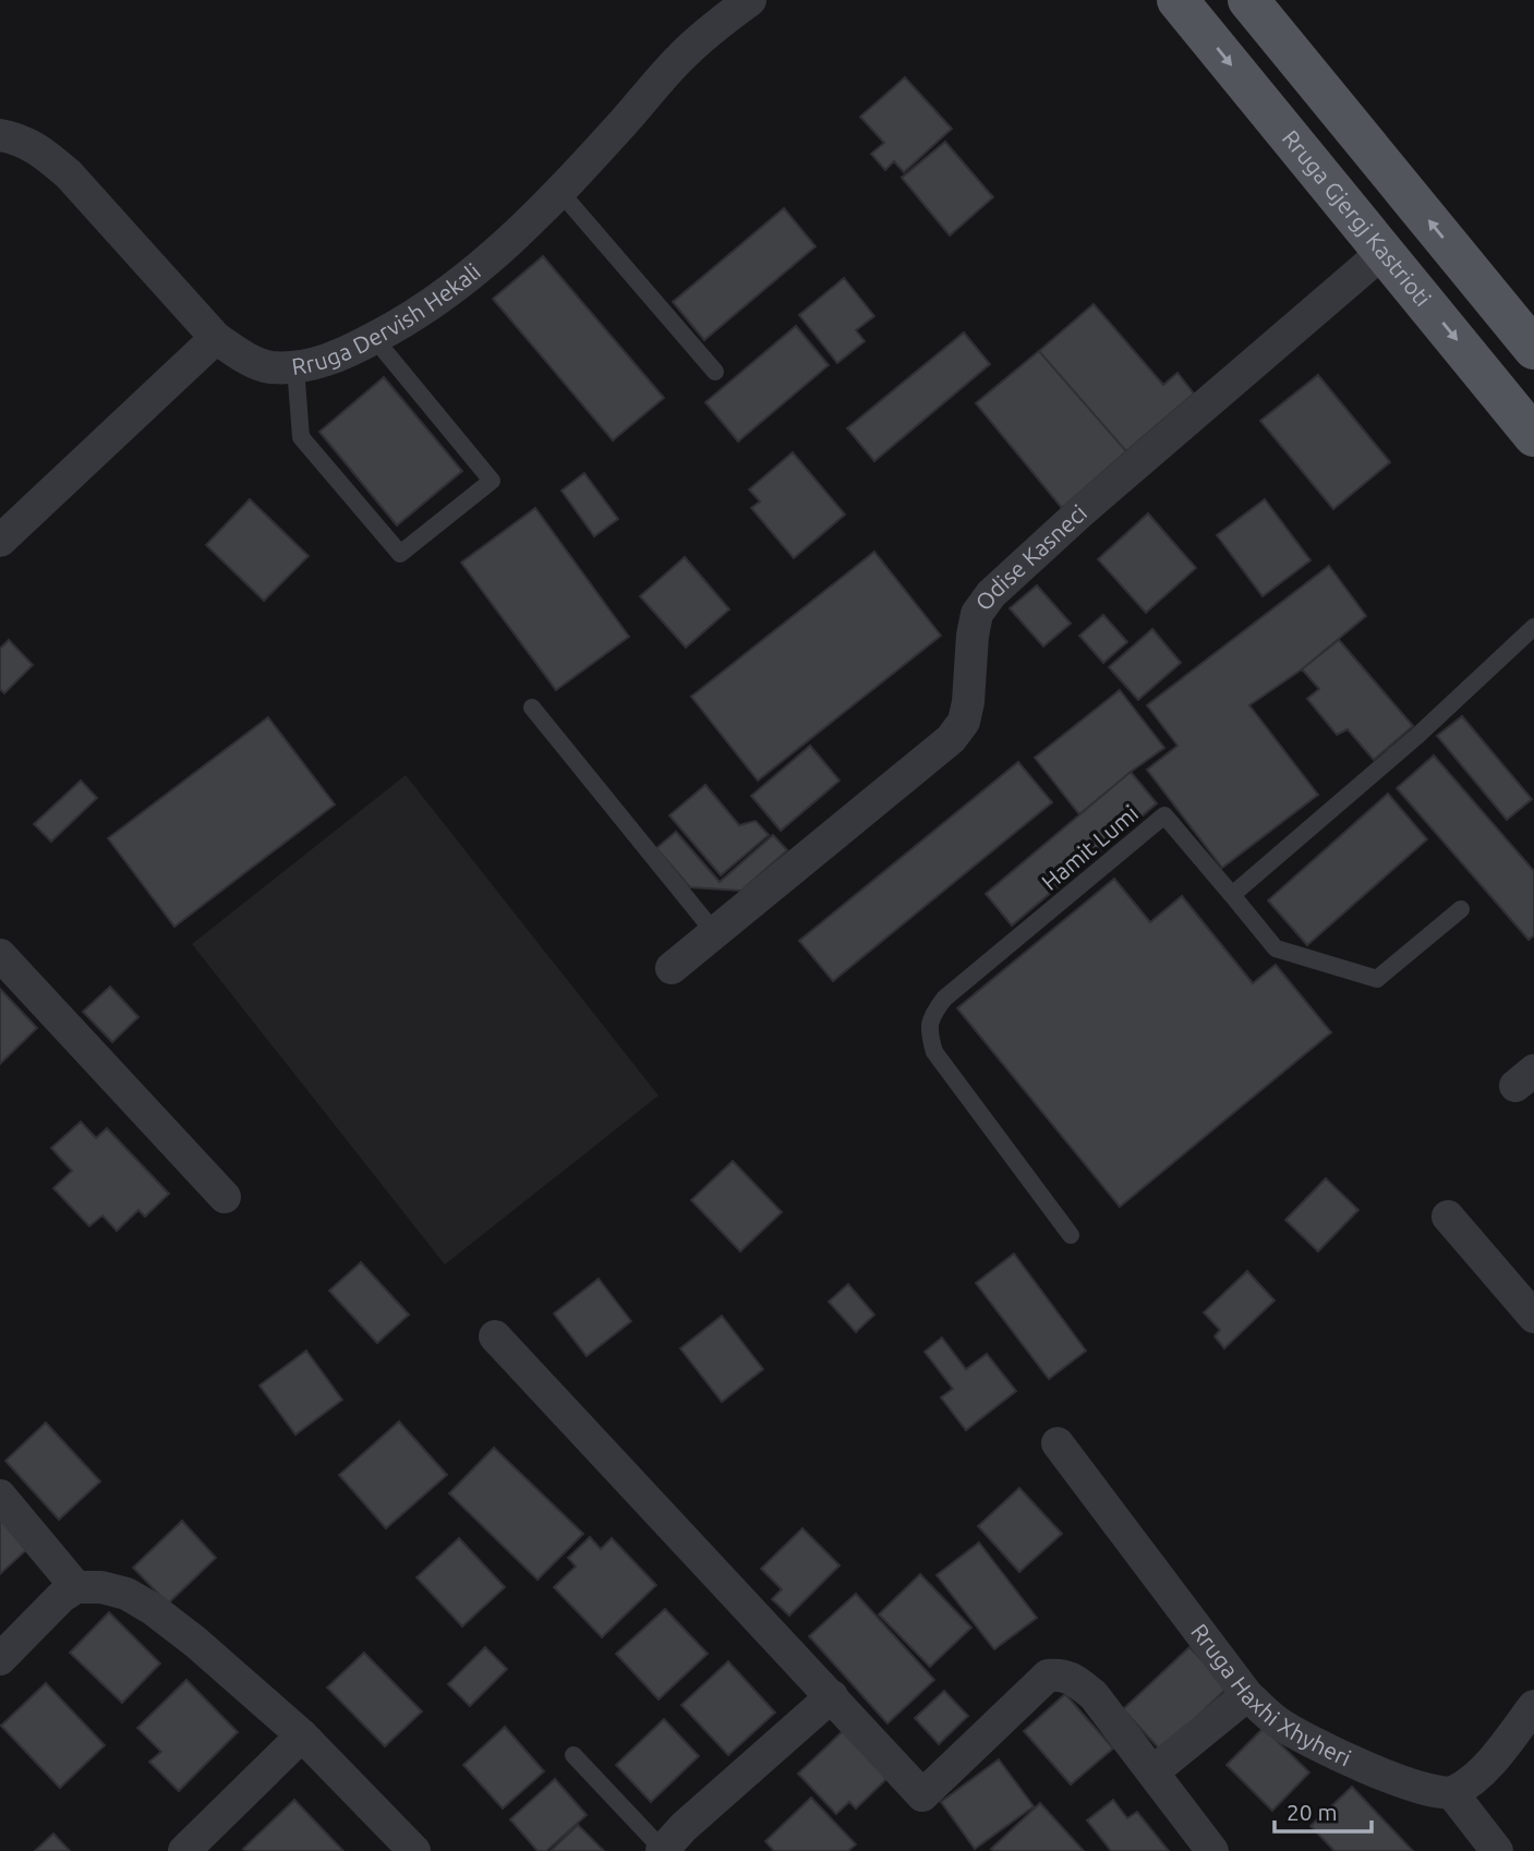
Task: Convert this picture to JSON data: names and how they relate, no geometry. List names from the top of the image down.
{
  "streets": {
    "main road": ["Rruga Gjergj Kastrioti"],
    "street": ["Rruga Dervish Hekali", "Odise Kasneci", "Rruga Haxhi Xhyheri"],
    "lane": ["Hamit Lumi"]
  },
  "crossings": [
    ["Rruga Gjergj Kastrioti", "Odise Kasneci"]
  ],
  "scale_bar": "20 m"
}
